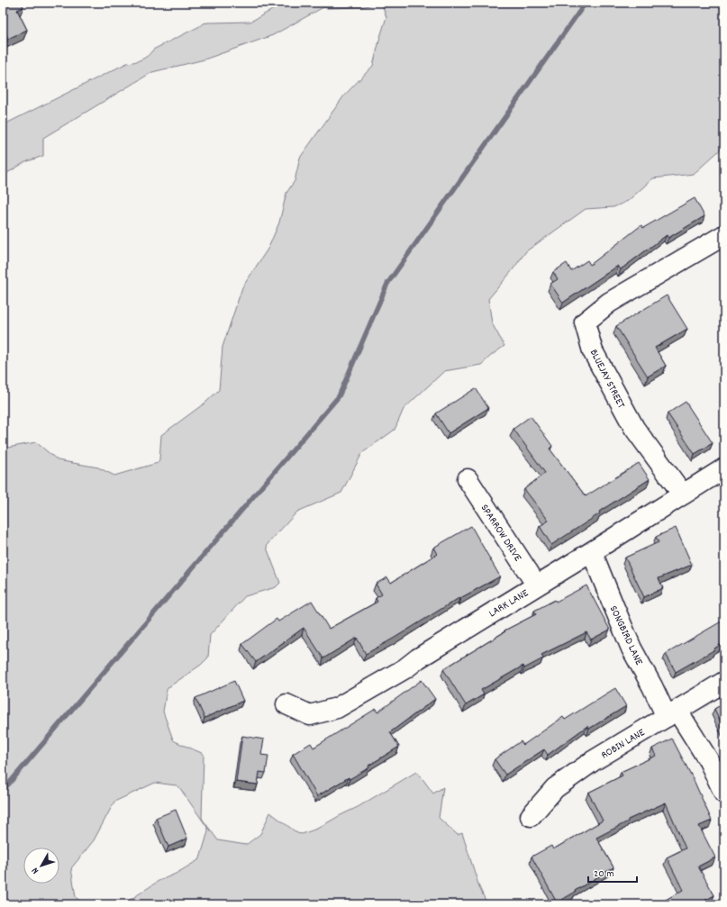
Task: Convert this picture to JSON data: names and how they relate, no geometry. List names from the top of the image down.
{
  "streets": {
    "street": [
      "BLUEJAY STREET",
      "SPARROW DRIVE",
      "LARK LANE",
      "SONGBIRD LANE",
      "ROBIN LANE"
    ]
  },
  "crossings": [
    ["BLUEJAY STREET", "LARK LANE"],
    ["SPARROW DRIVE", "LARK LANE"],
    ["LARK LANE", "SONGBIRD LANE"],
    ["SONGBIRD LANE", "ROBIN LANE"]
  ],
  "scale_bar": "20 m",
  "north": "bottom left"
}
